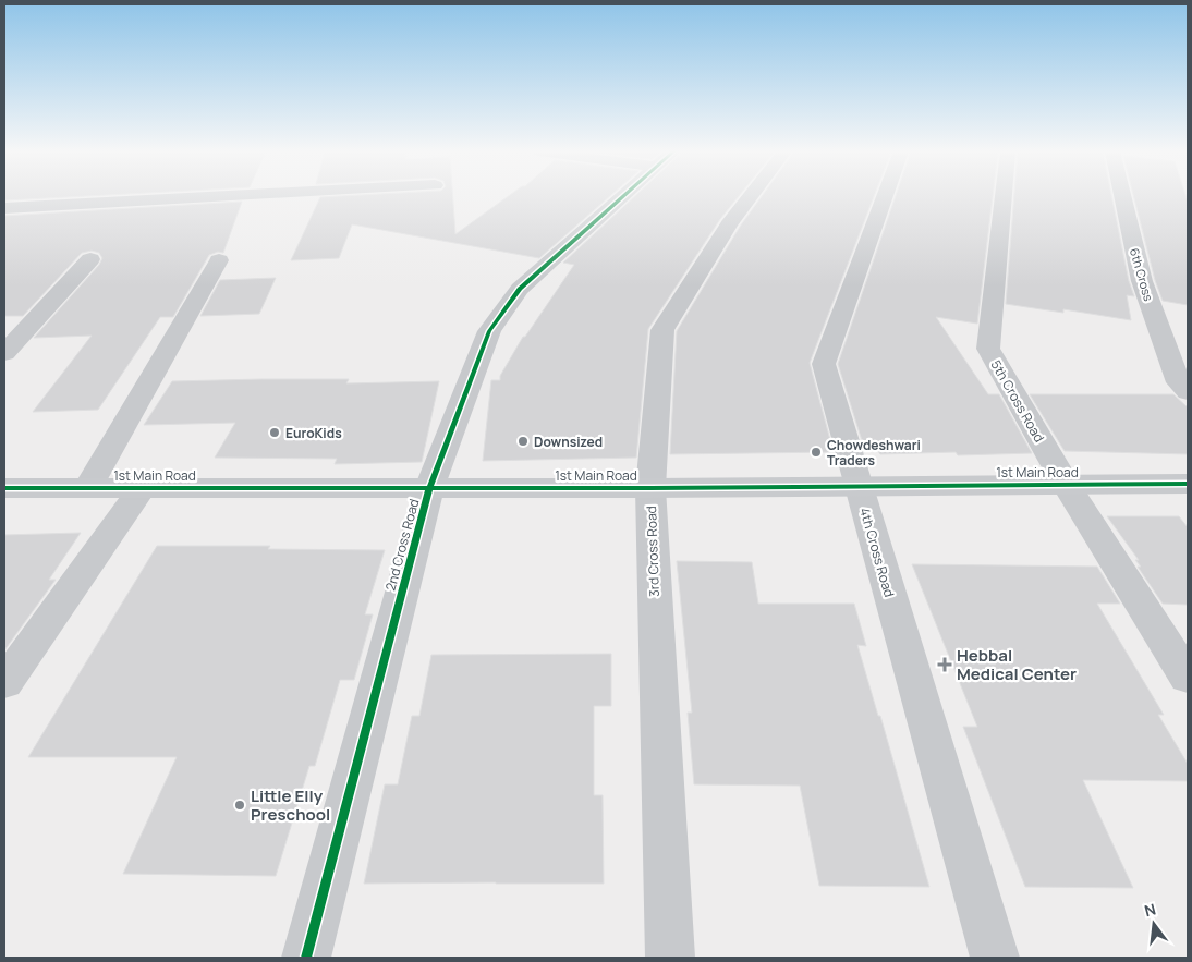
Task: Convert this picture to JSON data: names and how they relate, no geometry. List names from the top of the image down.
{
  "streets": {
    "street": [
      "6th Cross",
      "5th Cross Road",
      "1st Main Road",
      "2nd Cross Road",
      "3rd Cross Road",
      "4th Cross Road"
    ]
  },
  "crossings": [
    ["5th Cross Road", "1st Main Road"],
    ["1st Main Road", "2nd Cross Road"],
    ["1st Main Road", "3rd Cross Road"],
    ["1st Main Road", "4th Cross Road"]
  ],
  "places": {
    "other": [
      "EuroKids",
      "Downsized",
      "Chowdeshwari Traders",
      "Little Elly Preschool"
    ],
    "health": ["Hebbal Medical Center"]
  },
  "north": "top"
}
